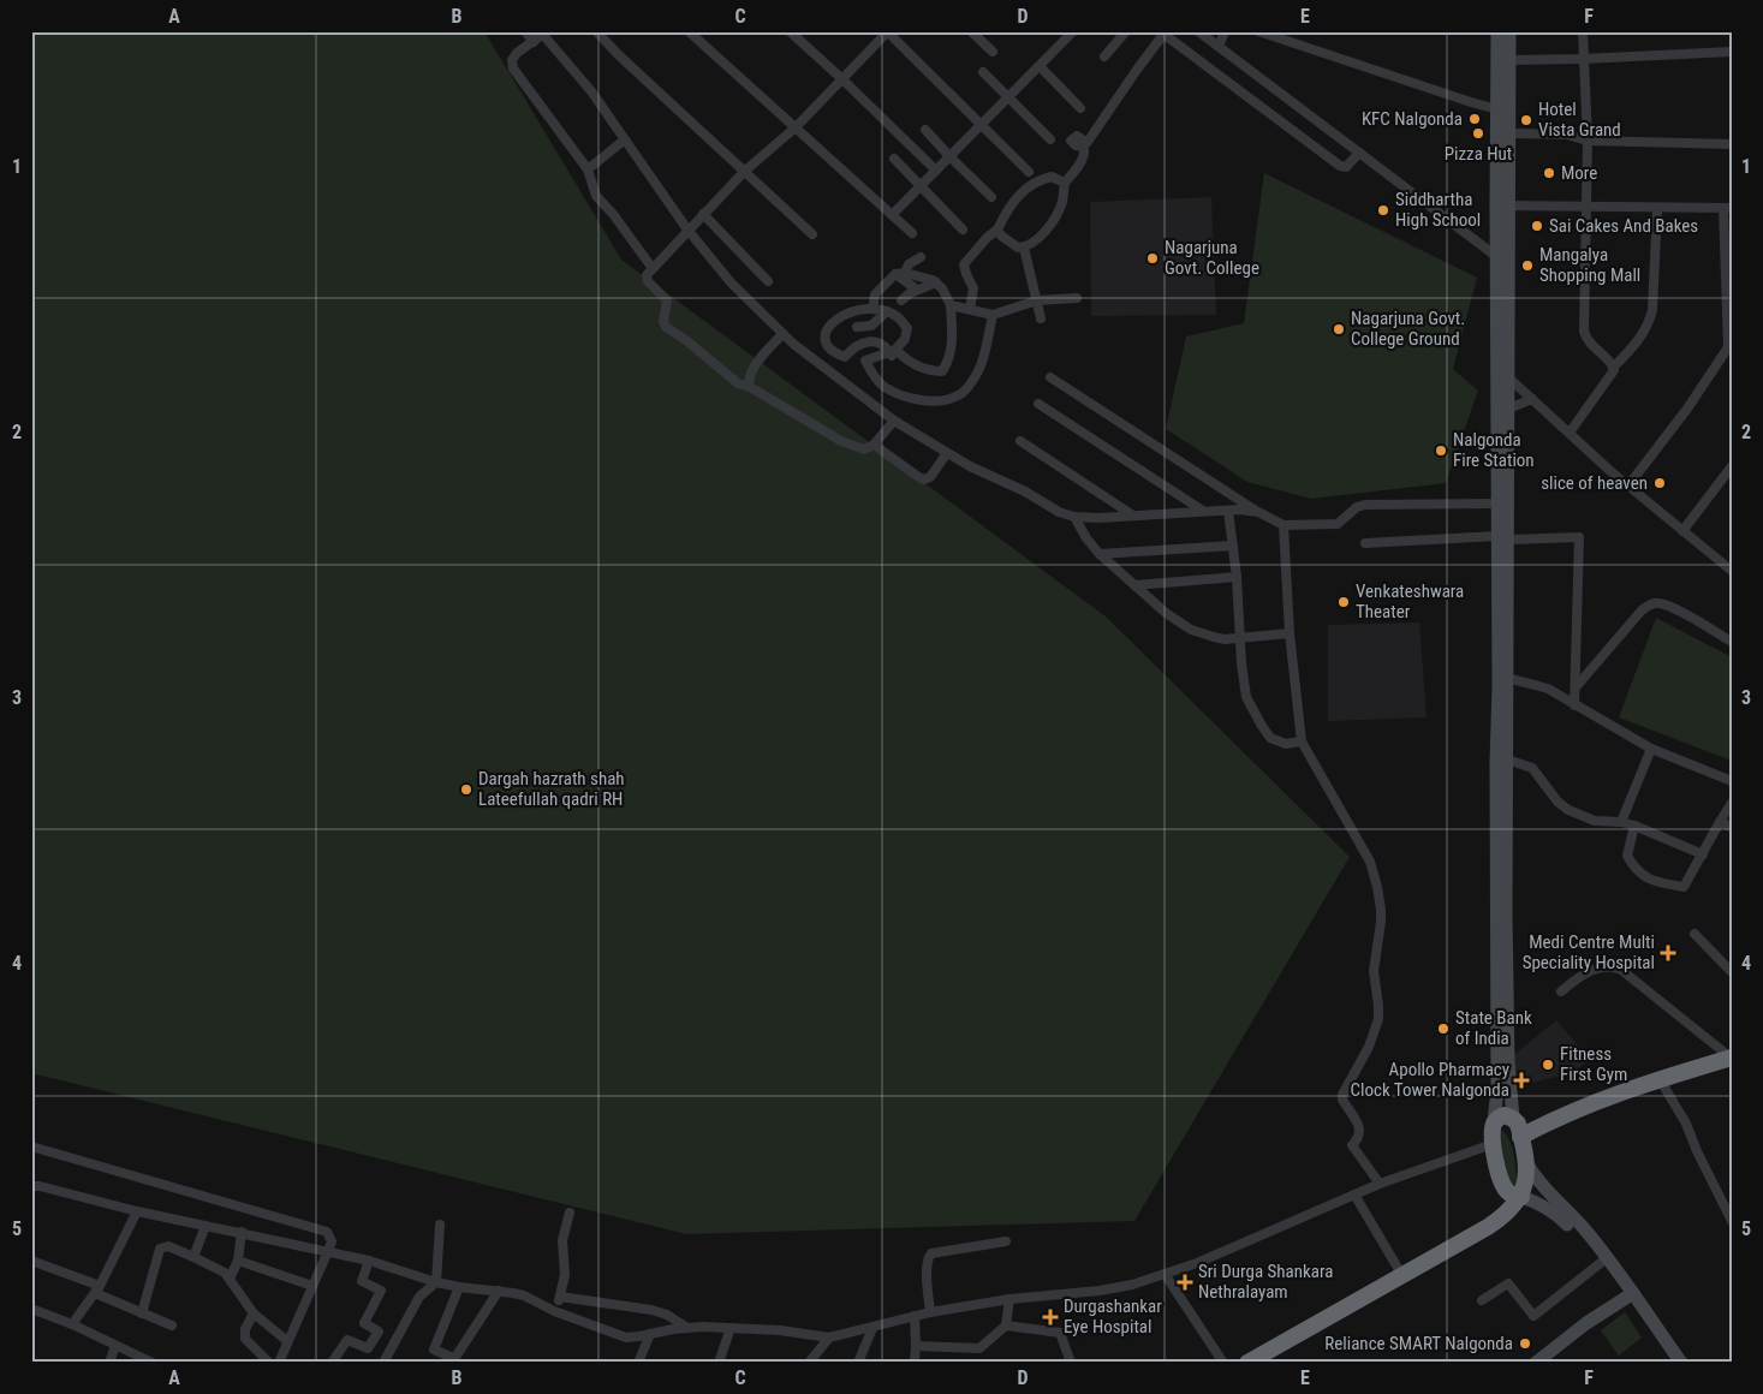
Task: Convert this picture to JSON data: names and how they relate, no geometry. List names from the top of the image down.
{
  "places": {
    "other": [
      "KFC Nalgonda",
      "Hotel Vista Grand",
      "Pizza Hut",
      "More",
      "Siddhartha High School",
      "Sai Cakes And Bakes",
      "Nagarjuna Govt. College",
      "Mangalya Shopping Mall",
      "Nagarjuna Govt. College Ground",
      "Nalgonda Fire Station",
      "slice of heaven",
      "Venkateshwara Theater",
      "Dargah hazrath shah Lateefullah qadri RH",
      "State Bank of India",
      "Fitness First Gym",
      "Reliance SMART Nalgonda"
    ],
    "health": [
      "Medi Centre Multi Speciality Hospital",
      "Apollo Pharmacy Clock Tower Nalgonda",
      "Sri Durga Shankara Nethralayam",
      "Durgashankar Eye Hospital"
    ]
  },
  "grid": {
    "columns": [
      "A",
      "B",
      "C",
      "D",
      "E",
      "F"
    ],
    "rows": [
      "1",
      "2",
      "3",
      "4",
      "5"
    ]
  }
}
